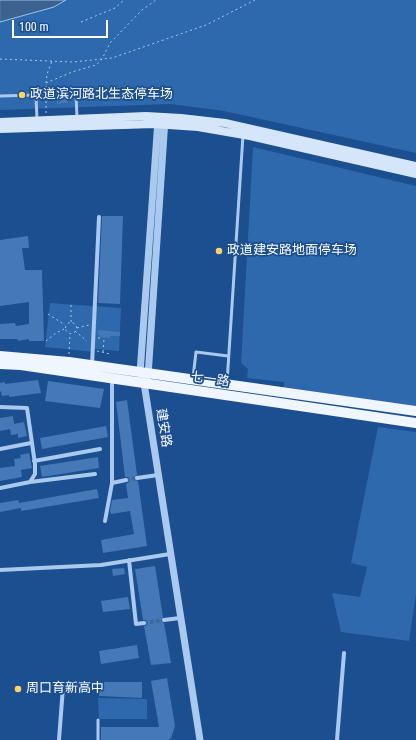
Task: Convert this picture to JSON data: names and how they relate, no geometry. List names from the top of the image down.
{
  "streets": {
    "main road": ["七一路"],
    "street": ["建安路"]
  },
  "crossings": [
    ["七一路", "建安路"]
  ],
  "places": ["政道滨河路北生态停车场", "政道建安路地面停车场", "周口育新高中"],
  "scale_bar": "100 m"
}
